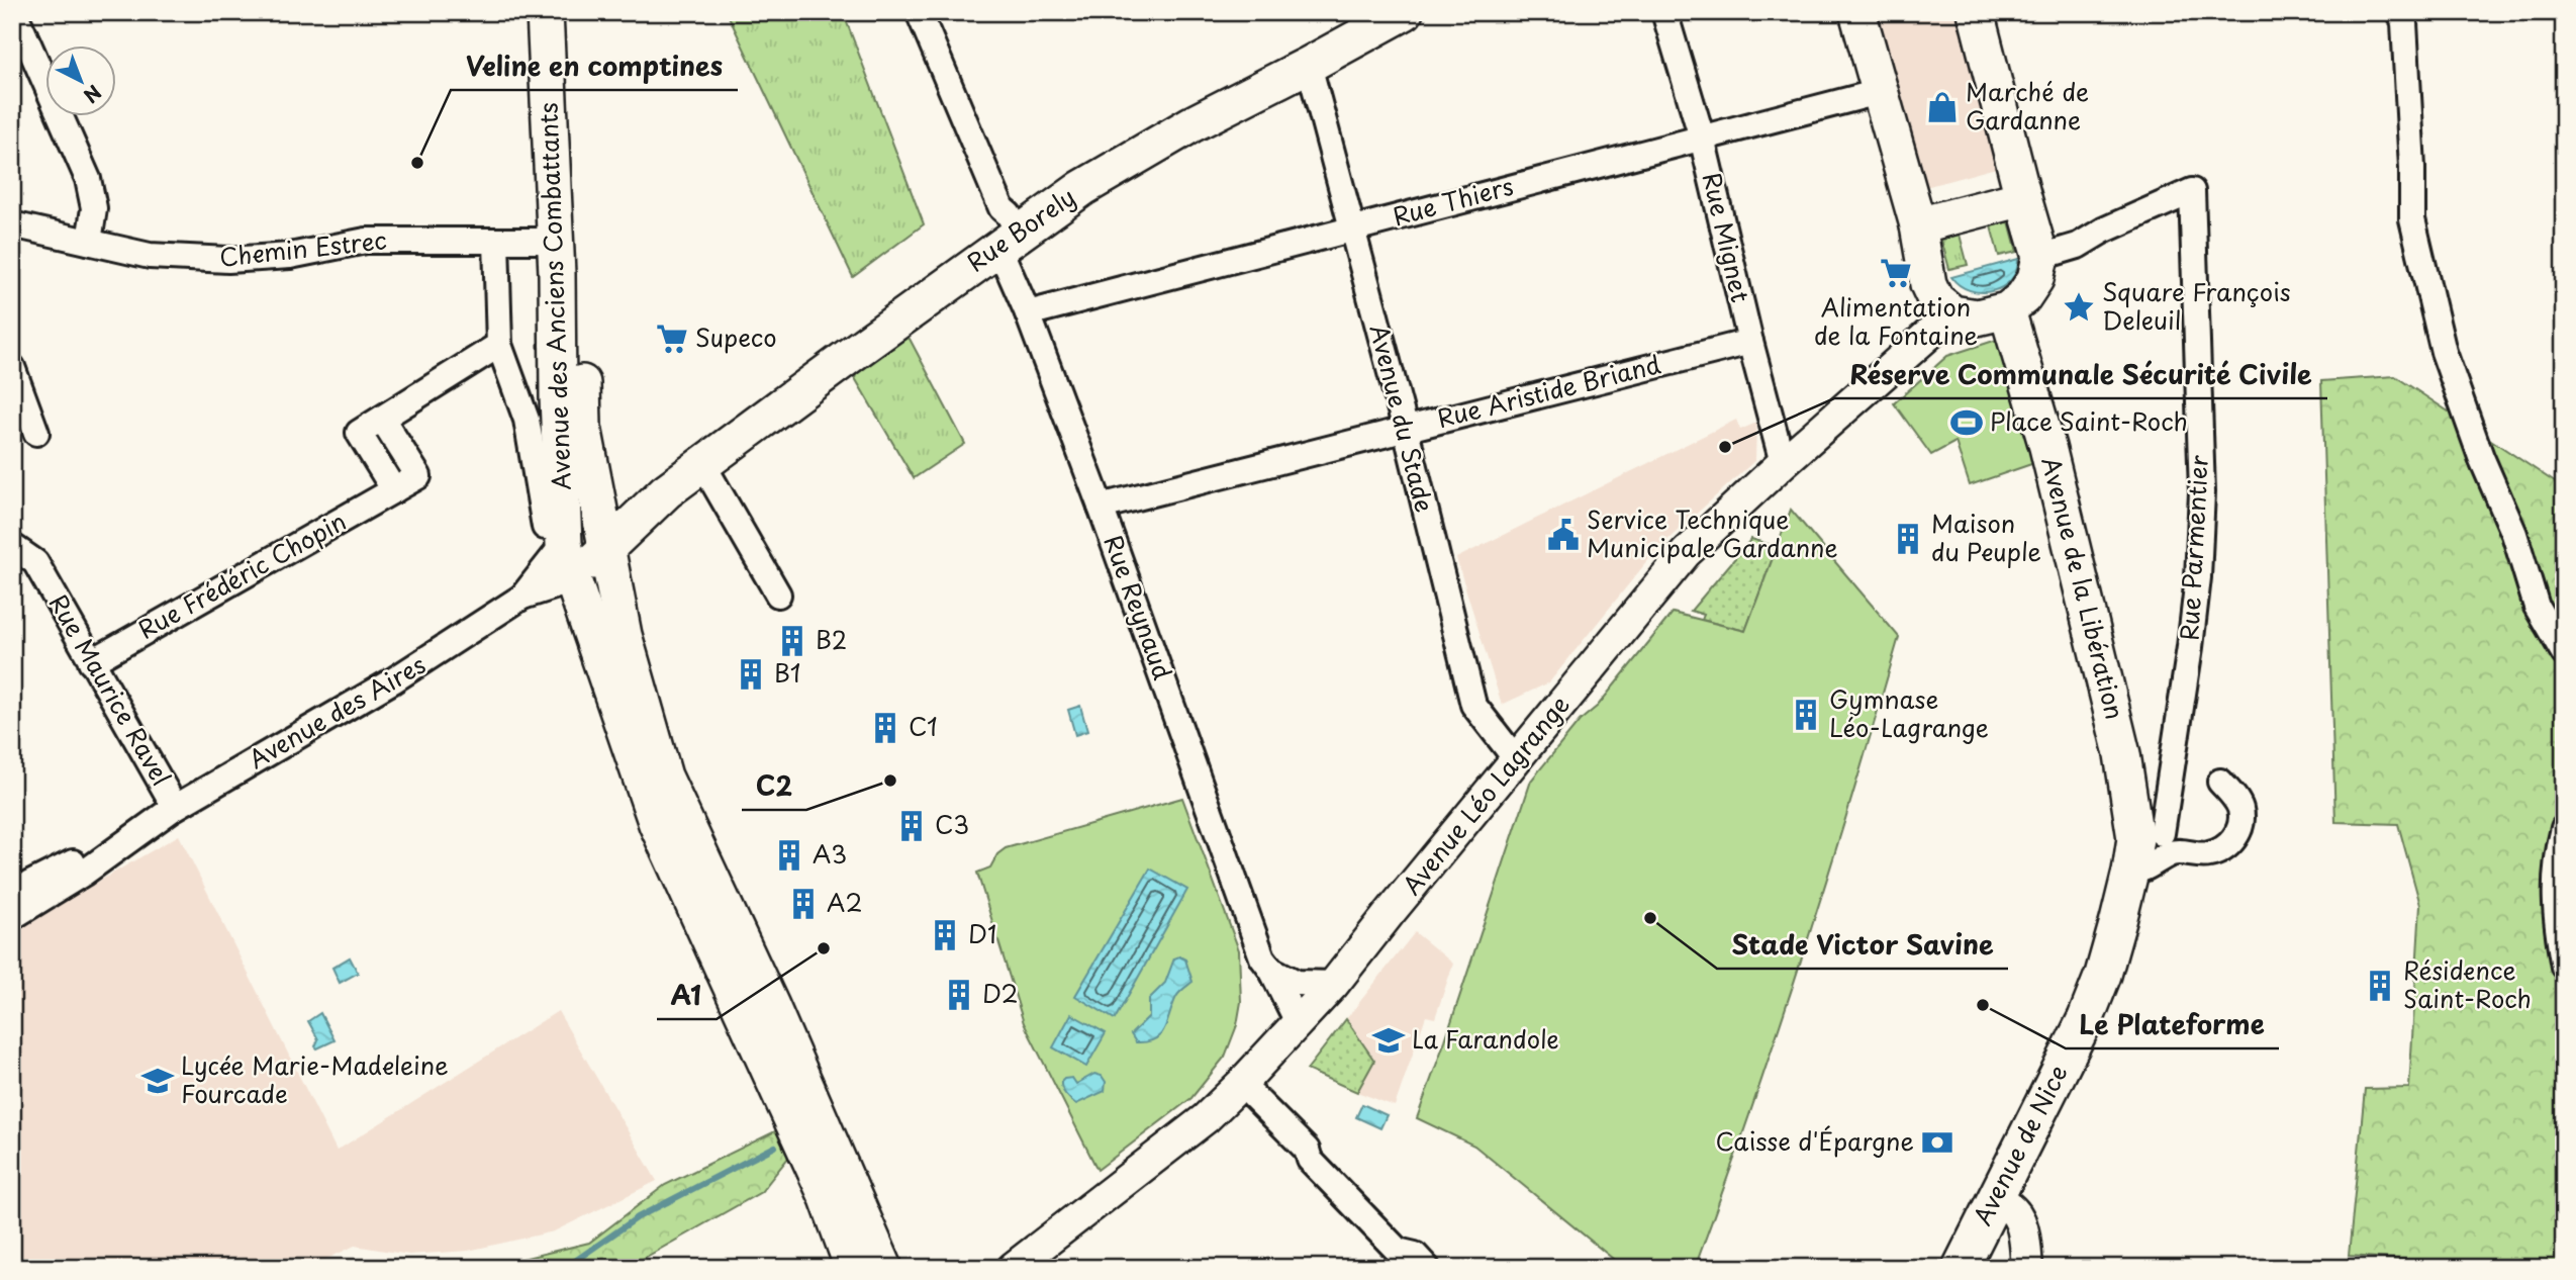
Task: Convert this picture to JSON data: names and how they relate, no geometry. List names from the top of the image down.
{
  "streets": {
    "main road": [
      "Rue Borely",
      "Avenue des Anciens Combattants",
      "Avenue de la Libération",
      "Avenue de Nice"
    ],
    "street": [
      "Rue Thiers",
      "Rue Mignet",
      "Chemin Estrec",
      "Rue Aristide Briand",
      "Avenue du Stade",
      "Rue Parmentier",
      "Rue Frédéric Chopin",
      "Rue Reynaud",
      "Rue Maurice Ravel",
      "Avenue des Aires",
      "Avenue Léo Lagrange"
    ]
  },
  "crossings": [
    ["Rue Thiers", "Rue Mignet"],
    ["Rue Thiers", "Avenue du Stade"],
    ["Rue Thiers", "Rue Reynaud"],
    ["Rue Borely", "Avenue des Anciens Combattants"],
    ["Rue Borely", "Avenue du Stade"],
    ["Rue Borely", "Rue Reynaud"],
    ["Rue Mignet", "Rue Aristide Briand"],
    ["Rue Mignet", "Avenue Léo Lagrange"],
    ["Chemin Estrec", "Avenue des Anciens Combattants"],
    ["Avenue des Anciens Combattants", "Avenue des Aires"],
    ["Rue Aristide Briand", "Avenue du Stade"],
    ["Rue Aristide Briand", "Rue Reynaud"],
    ["Avenue du Stade", "Avenue Léo Lagrange"],
    ["Rue Parmentier", "Avenue de la Libération"],
    ["Rue Parmentier", "Avenue Léo Lagrange"],
    ["Rue Parmentier", "Avenue de Nice"],
    ["Rue Frédéric Chopin", "Rue Maurice Ravel"],
    ["Avenue de la Libération", "Avenue Léo Lagrange"],
    ["Avenue de la Libération", "Avenue de Nice"],
    ["Rue Reynaud", "Avenue Léo Lagrange"],
    ["Rue Maurice Ravel", "Avenue des Aires"]
  ],
  "places": {
    "shop": ["Marché de Gardanne"],
    "other": [
      "Veline en comptines",
      "Réserve Communale Sécurité Civile",
      "C2",
      "Stade Victor Savine",
      "A1",
      "Le Plateforme"
    ],
    "supermarket": ["Alimentation de la Fontaine", "Supeco"],
    "place": ["Square François Deleuil"],
    "sports": ["Place Saint-Roch"],
    "public building": ["Service Technique Municipale Gardanne"],
    "building": [
      "Maison du Peuple",
      "B2",
      "B1",
      "Gymnase Léo-Lagrange",
      "C1",
      "C3",
      "A3",
      "A2",
      "D1",
      "Résidence Saint-Roch",
      "D2"
    ],
    "school or university": ["La Farandole", "Lycée Marie-Madeleine Fourcade"],
    "bank": ["Caisse d'Épargne"]
  },
  "north": "bottom right"
}
